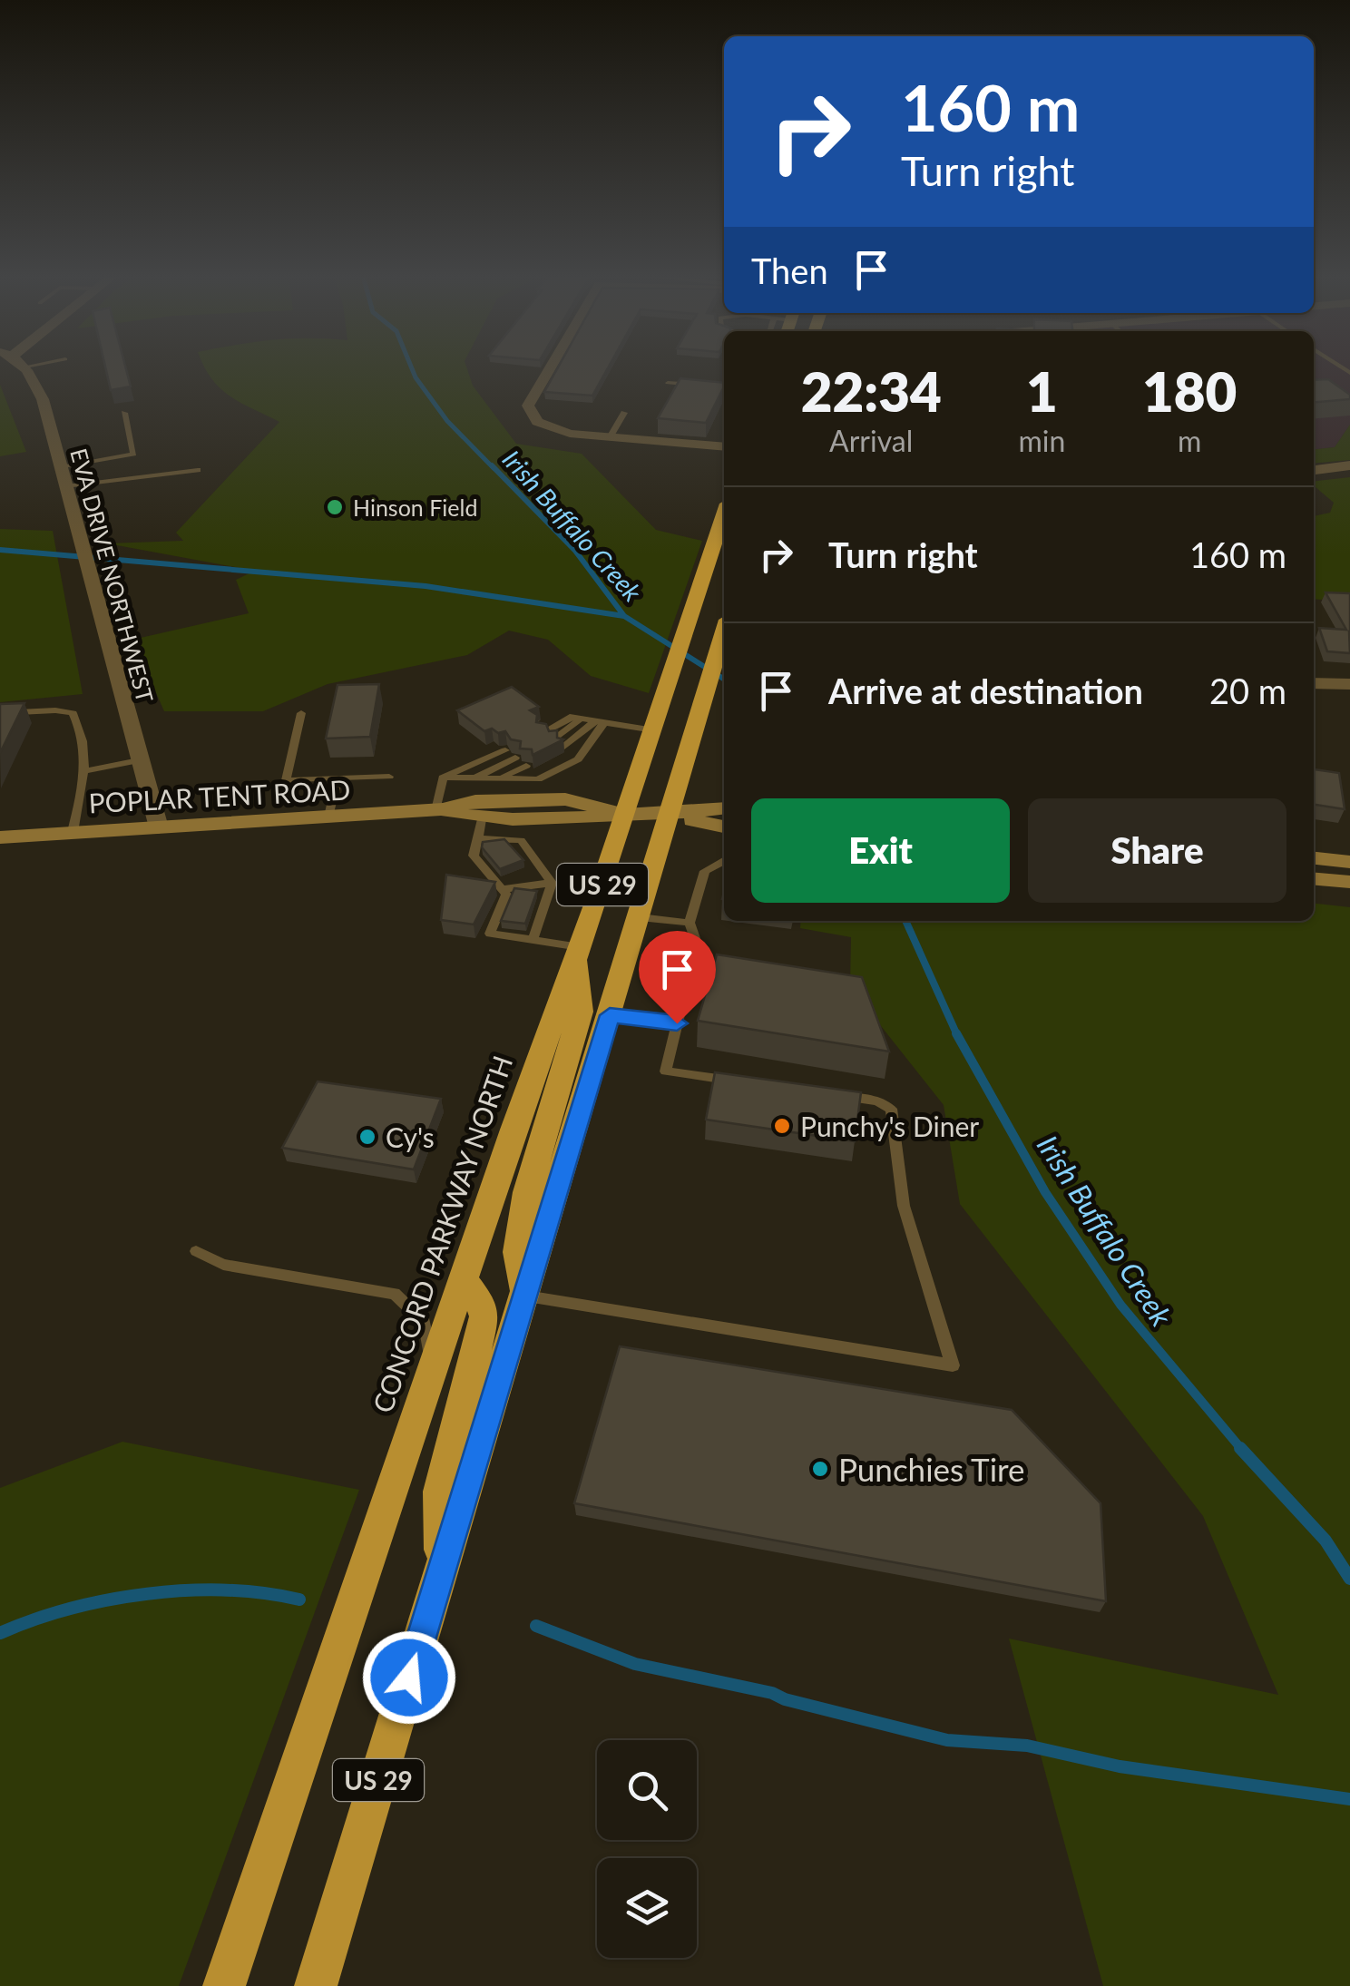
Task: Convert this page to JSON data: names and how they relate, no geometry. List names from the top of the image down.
{
  "streets": {
    "highway": ["US 29", "CONCORD PARKWAY NORTH"],
    "main road": ["POPLAR TENT ROAD"],
    "street": ["EVA DRIVE NORTHWEST"]
  },
  "crossings": [
    ["EVA DRIVE NORTHWEST", "POPLAR TENT ROAD"],
    ["POPLAR TENT ROAD", "CONCORD PARKWAY NORTH"]
  ],
  "water": ["Irish Buffalo Creek"],
  "places": [
    "Hinson Field",
    "Punchy's Diner",
    "Cy's",
    "Punchies Tire"
  ],
  "page": {
    "turn": ["160 m", "Turn right"],
    "then": "Then",
    "eta": [
      "22:34",
      "Arrival",
      "1",
      "min",
      "180",
      "m"
    ],
    "list": [
      {
        "name": "Turn right",
        "value": "160 m"
      },
      {
        "name": "Arrive at destination",
        "value": "20 m"
      }
    ],
    "buttons": ["Exit", "Share"]
  }
}
